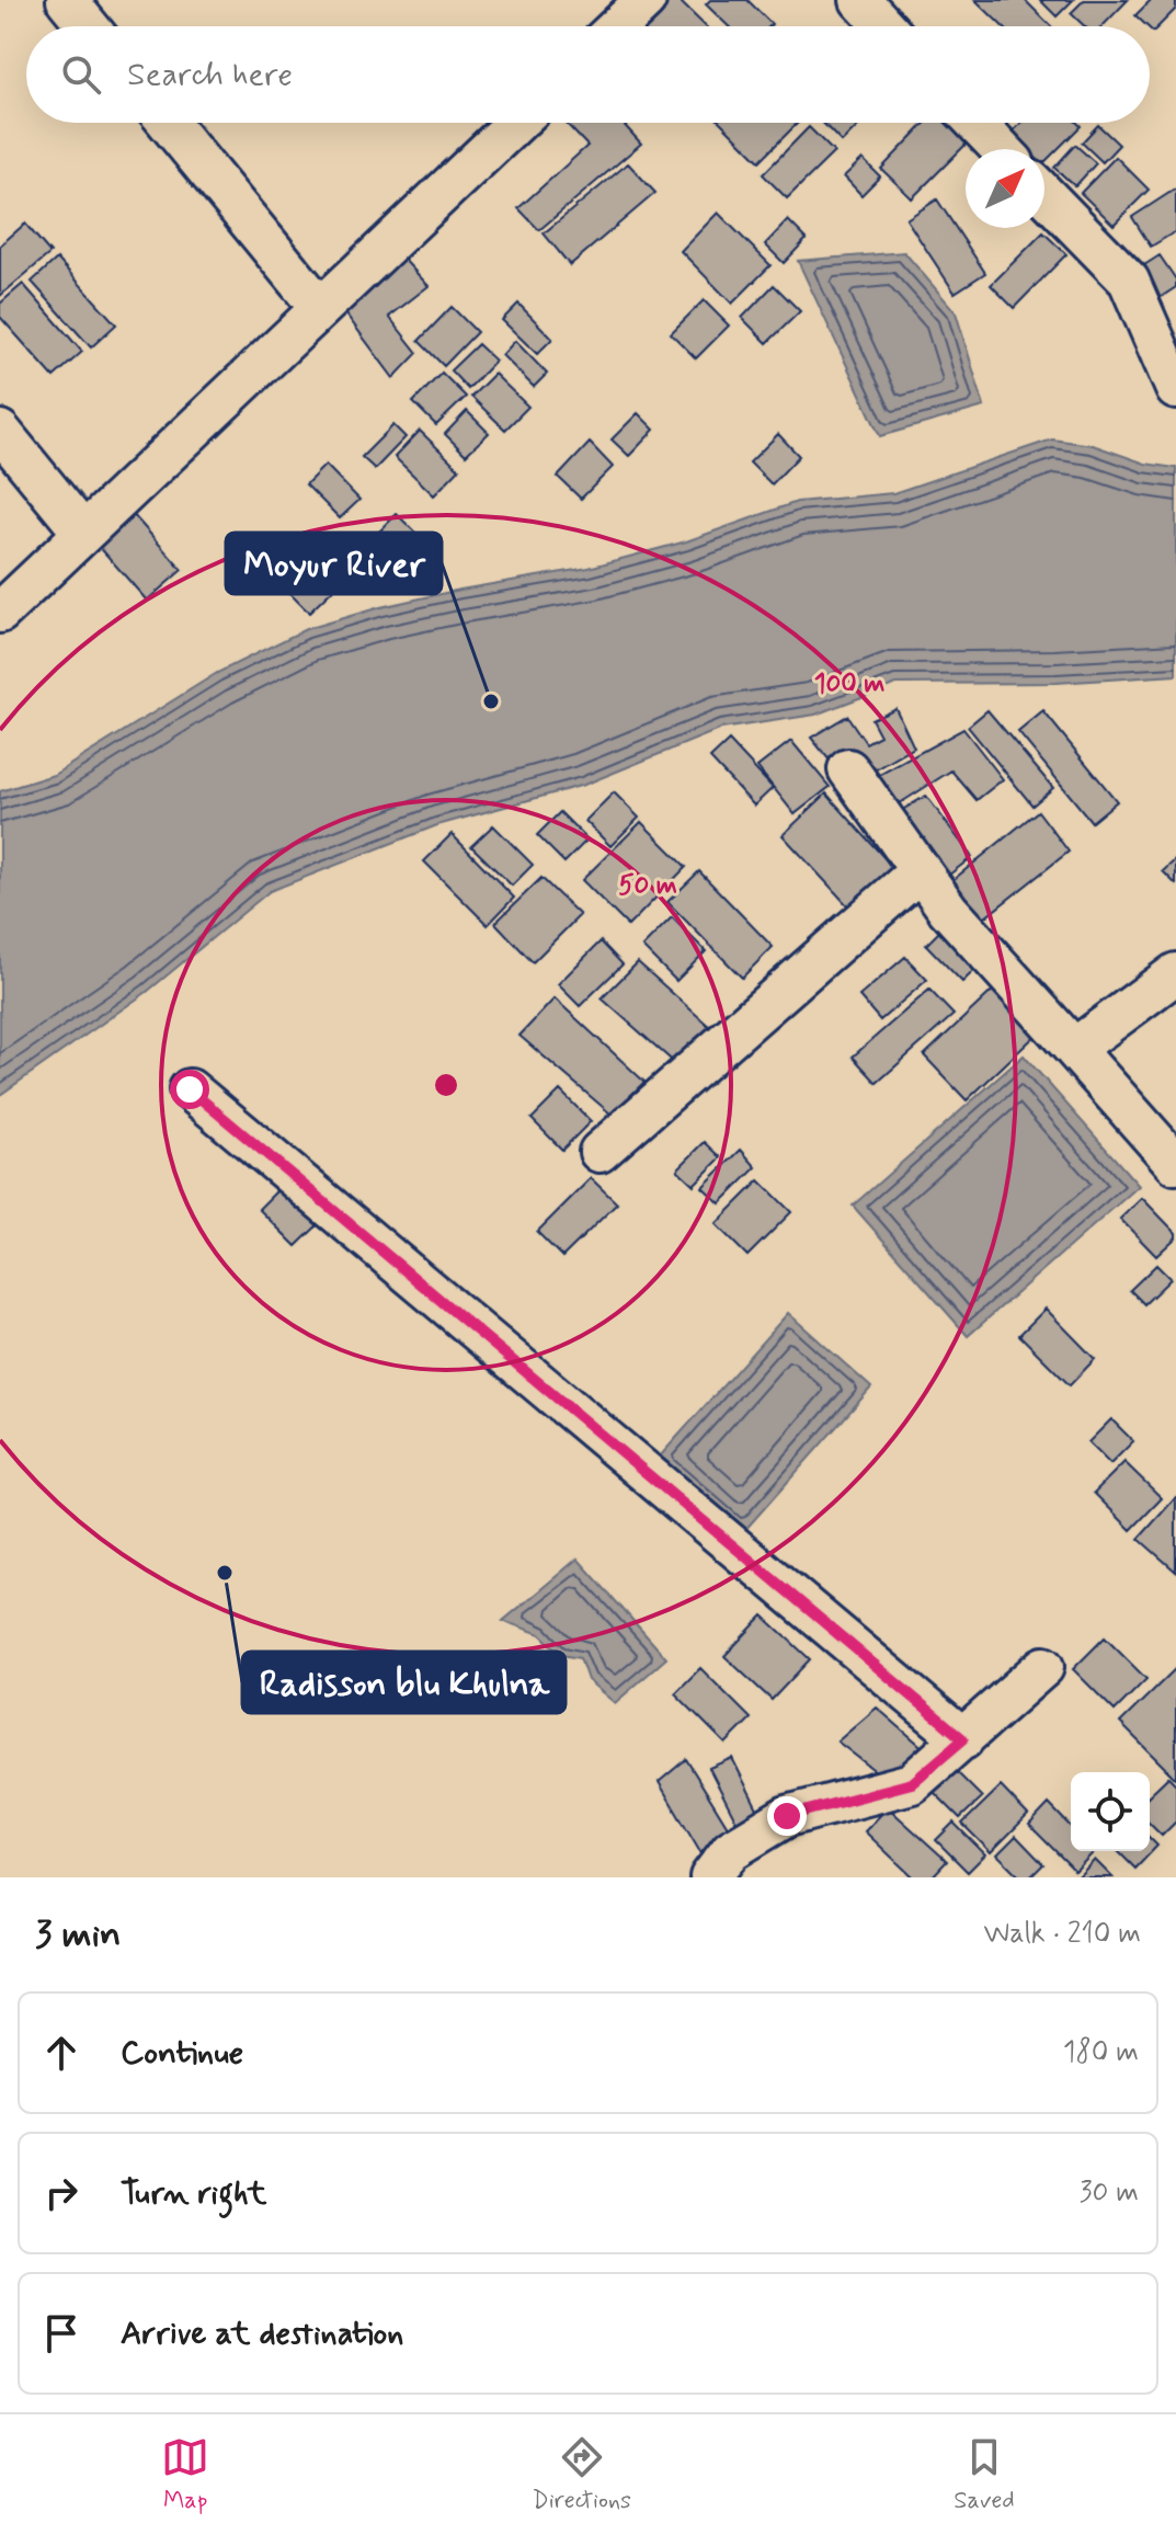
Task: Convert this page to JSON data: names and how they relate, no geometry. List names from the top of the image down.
{
  "places": ["Moyur River", "Radisson blu Khulna"],
  "north": "top right",
  "page": {
    "search": "Search here",
    "heading": ["3 min", "Walk · 210 m"],
    "list": [
      ["Continue", "180 m"],
      ["Turn right", "30 m"],
      "Arrive at destination"
    ],
    "nav": ["Map", "Directions", "Saved"]
  },
  "rings": ["100 m", "50 m"]
}
